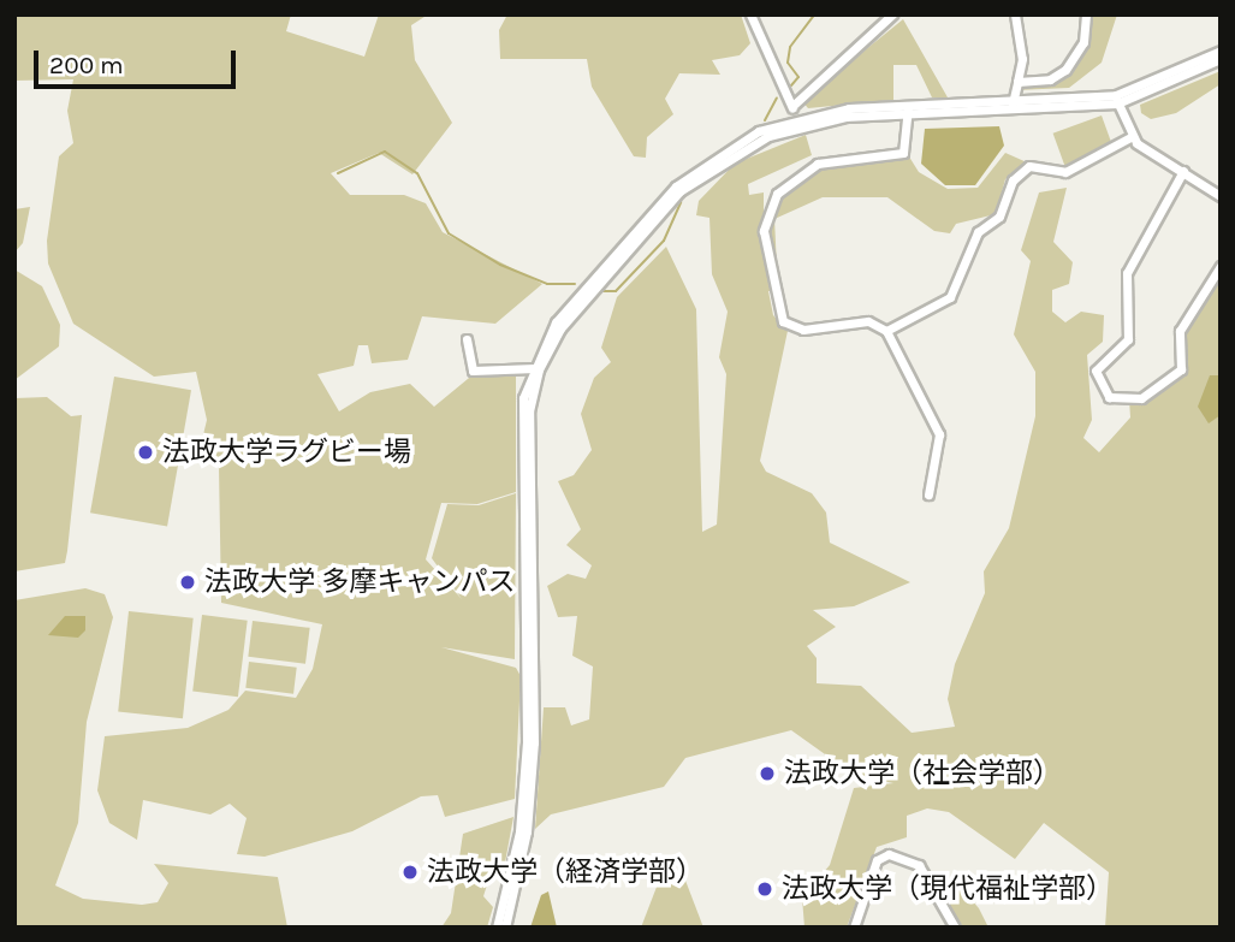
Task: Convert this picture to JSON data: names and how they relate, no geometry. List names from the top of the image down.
{
  "places": [
    "法政大学ラグビー場",
    "法政大学 多摩キャンパス",
    "法政大学（社会学部）",
    "法政大学（経済学部）",
    "法政大学（現代福祉学部）"
  ],
  "scale_bar": "200 m"
}
